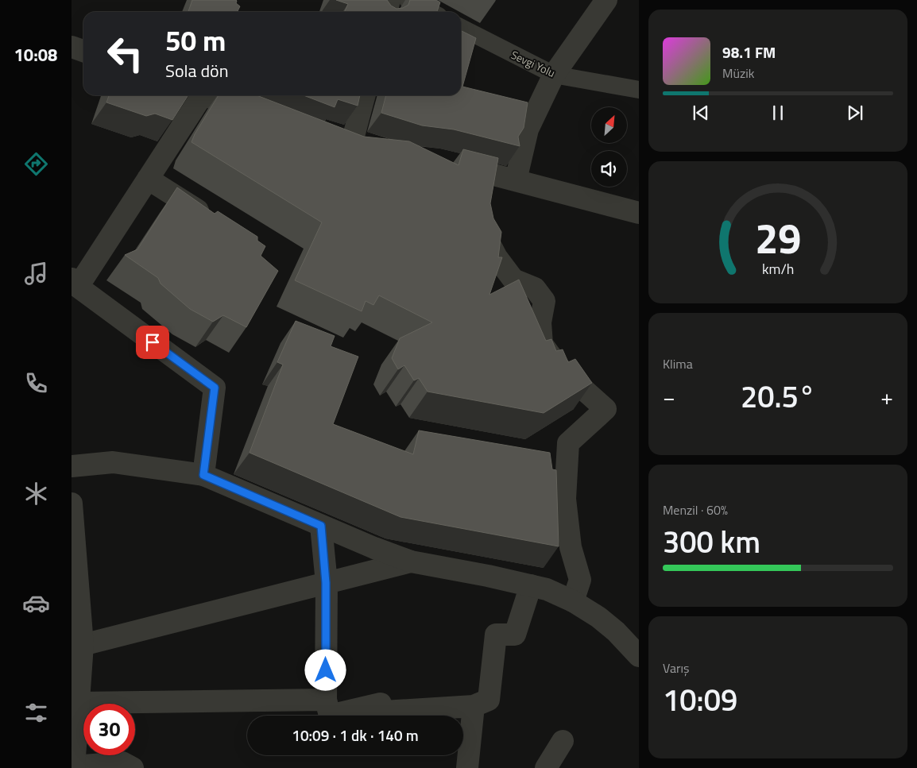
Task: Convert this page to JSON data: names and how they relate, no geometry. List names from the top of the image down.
{
  "streets": {
    "street": ["Sevgi Yolu"]
  },
  "north": "top right",
  "page": {
    "tabs": "10:08",
    "turn": ["50 m", "Sola dön"],
    "song": ["98.1 FM", "Müzik"],
    "tile": [
      "Klima",
      ["Menzil · 60%", "300 km"],
      ["Varış", "10:09"]
    ],
    "heat": ["−", "20.5°", "+"],
    "limit": "30",
    "trip": "10:09 · 1 dk · 140 m",
    "gauge": ["29", "km/h"]
  }
}
